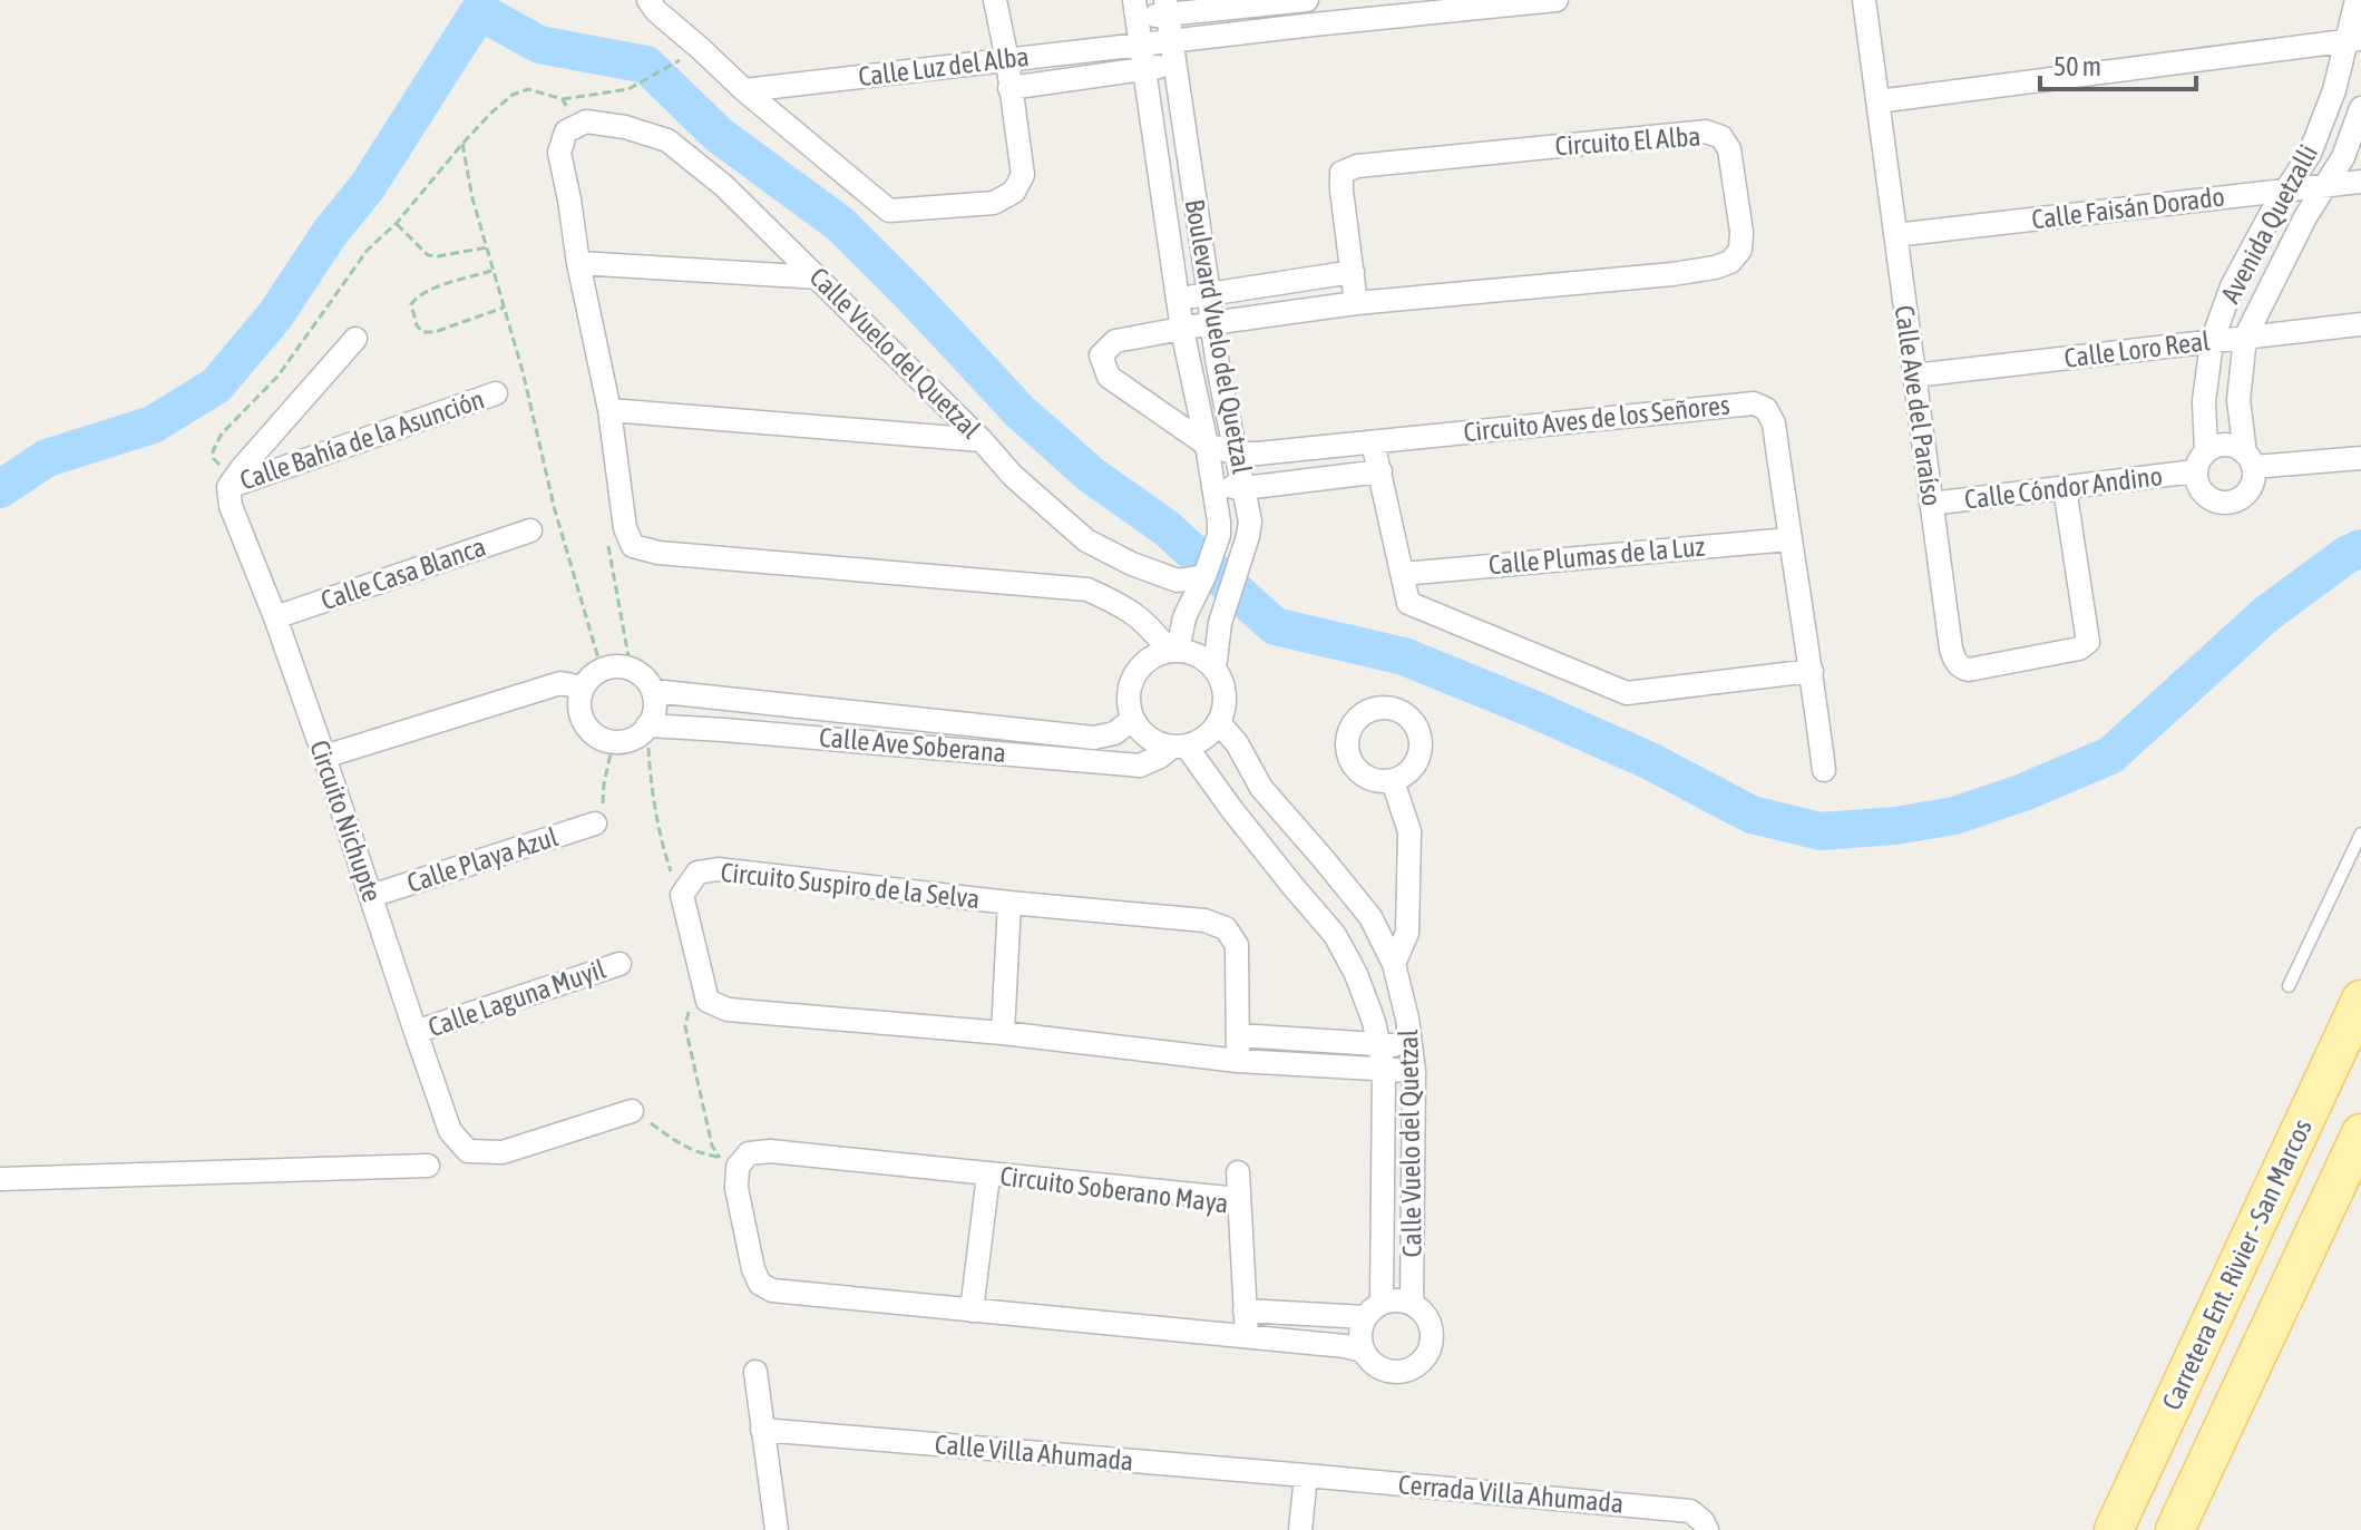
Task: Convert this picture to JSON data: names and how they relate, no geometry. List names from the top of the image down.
{
  "streets": {
    "main road": ["Carretera Ent. Rivier - San Marcos"],
    "street": [
      "Calle Luz del Alba",
      "Circuito El Alba",
      "Calle Faisán Dorado",
      "Avenida Quetzalli",
      "Boulevard Vuelo del Quetzal",
      "Calle Loro Real",
      "Calle Vuelo del Quetzal",
      "Calle Ave del Paraíso",
      "Circuito Aves de los Señores",
      "Calle Bahía de la Asunción",
      "Calle Cóndor Andino",
      "Calle Plumas de la Luz",
      "Calle Casa Blanca",
      "Calle Ave Soberana",
      "Circuito Nichupte",
      "Calle Playa Azul",
      "Circuito Suspiro de la Selva",
      "Calle Laguna Muyil",
      "Circuito Soberano Maya",
      "Calle Villa Ahumada",
      "Cerrada Villa Ahumada"
    ]
  },
  "crossings": [
    ["Calle Luz del Alba", "Boulevard Vuelo del Quetzal"],
    ["Circuito El Alba", "Boulevard Vuelo del Quetzal"],
    ["Circuito El Alba", "Circuito Aves de los Señores"],
    ["Calle Faisán Dorado", "Avenida Quetzalli"],
    ["Calle Faisán Dorado", "Calle Ave del Paraíso"],
    ["Avenida Quetzalli", "Calle Loro Real"],
    ["Avenida Quetzalli", "Calle Cóndor Andino"],
    ["Boulevard Vuelo del Quetzal", "Calle Vuelo del Quetzal"],
    ["Boulevard Vuelo del Quetzal", "Circuito Aves de los Señores"],
    ["Boulevard Vuelo del Quetzal", "Calle Ave Soberana"],
    ["Calle Loro Real", "Calle Ave del Paraíso"],
    ["Calle Vuelo del Quetzal", "Calle Ave Soberana"],
    ["Calle Ave del Paraíso", "Calle Cóndor Andino"],
    ["Circuito Aves de los Señores", "Calle Plumas de la Luz"],
    ["Calle Bahía de la Asunción", "Circuito Nichupte"],
    ["Calle Casa Blanca", "Circuito Nichupte"],
    ["Circuito Nichupte", "Calle Playa Azul"],
    ["Circuito Nichupte", "Calle Laguna Muyil"],
    ["Calle Villa Ahumada", "Cerrada Villa Ahumada"]
  ],
  "scale_bar": "50 m"
}
